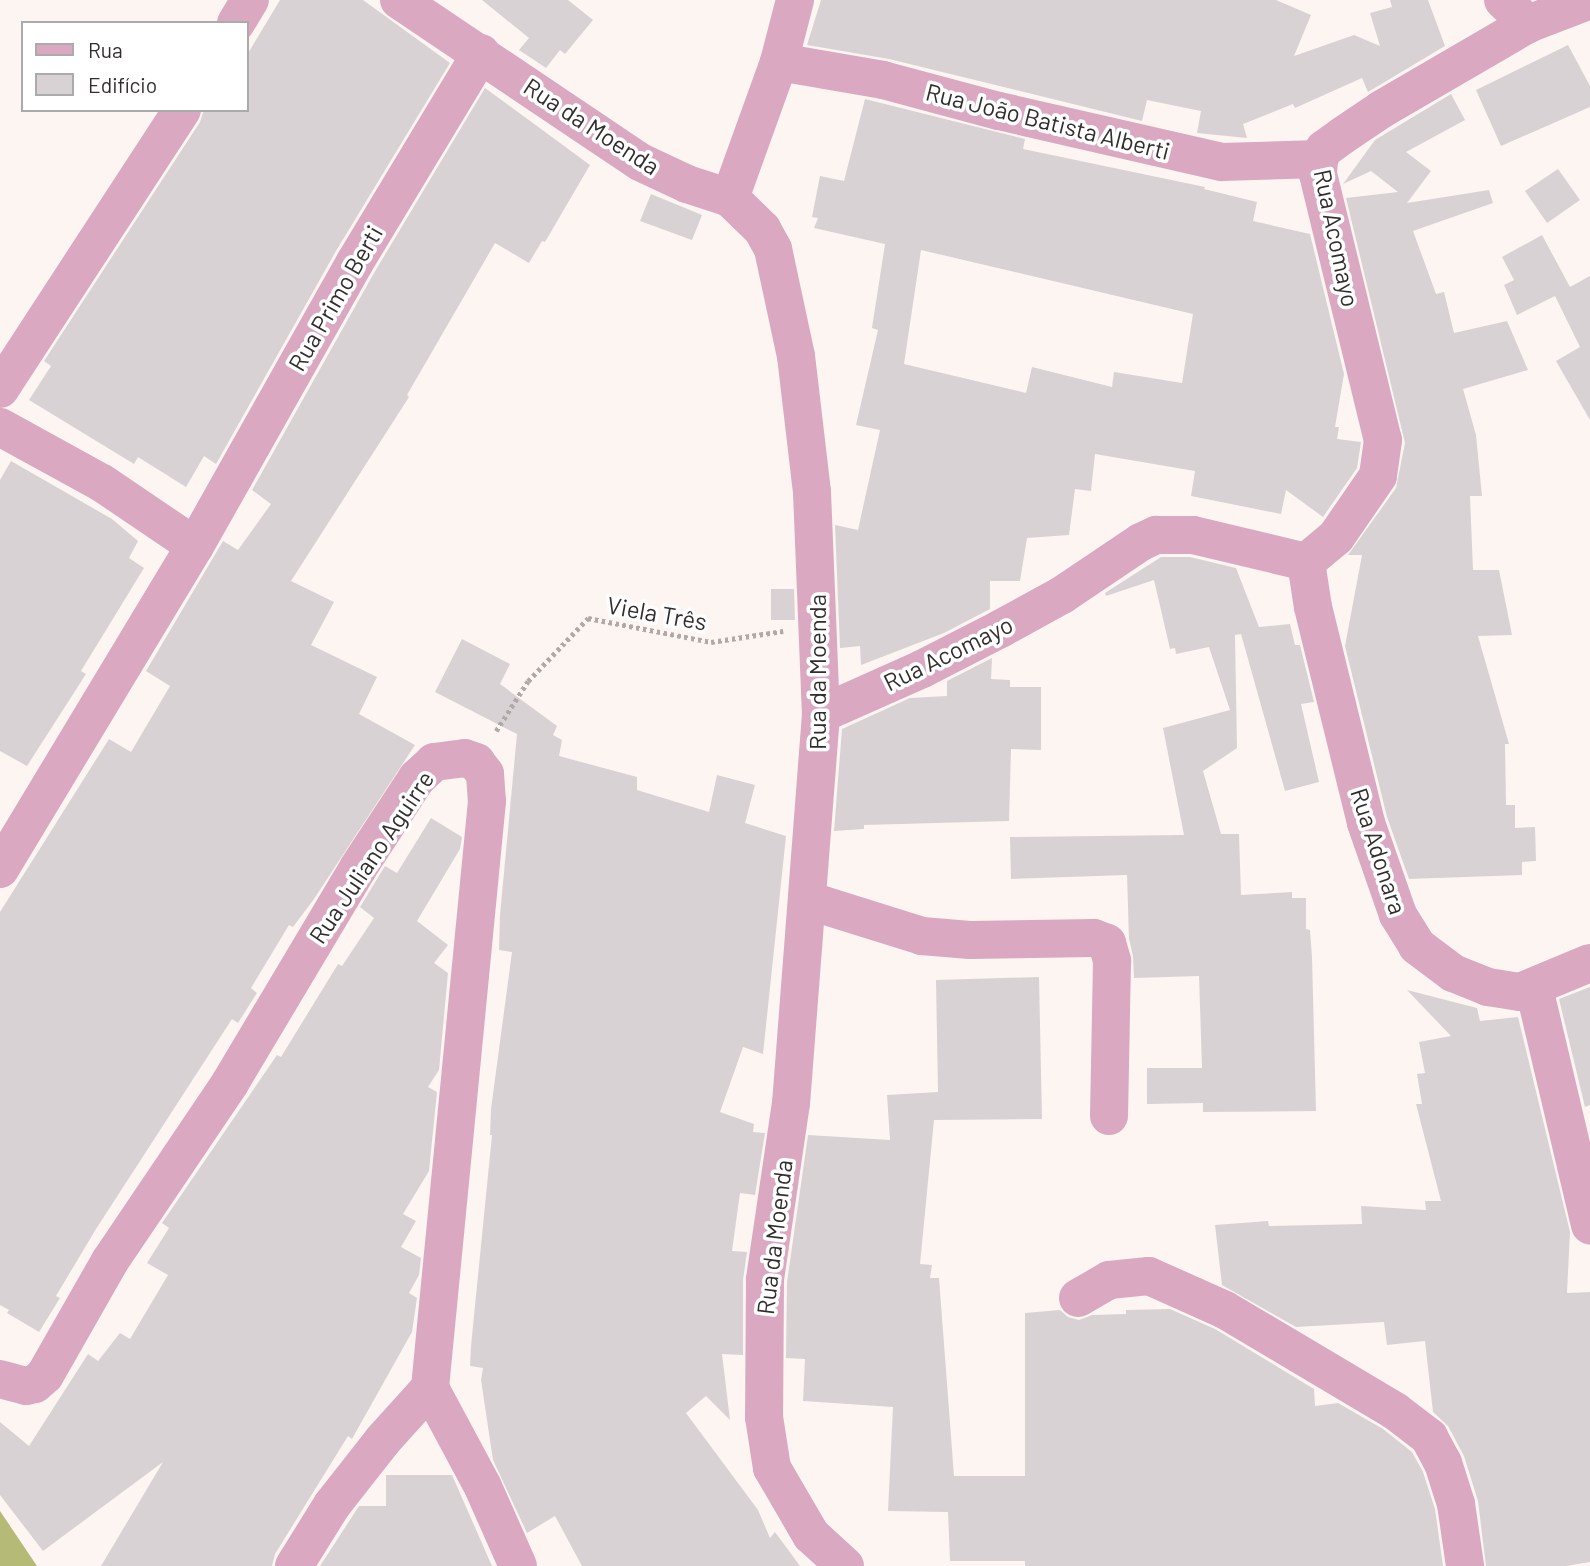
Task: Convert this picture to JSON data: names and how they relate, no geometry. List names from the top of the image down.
{
  "streets": {
    "street": [
      "Rua João Batista Alberti",
      "Rua da Moenda",
      "Rua Acomayo",
      "Rua Primo Berti",
      "Rua Adonara",
      "Rua Juliano Aguirre"
    ],
    "path": ["Viela Três"]
  },
  "crossings": [
    ["Rua João Batista Alberti", "Rua Acomayo"],
    ["Rua da Moenda", "Rua Acomayo"],
    ["Rua da Moenda", "Rua Primo Berti"],
    ["Rua da Moenda", "Viela Três"],
    ["Rua Acomayo", "Rua Adonara"],
    ["Viela Três", "Rua Juliano Aguirre"]
  ],
  "legend": ["Rua", "Edifício"]
}
